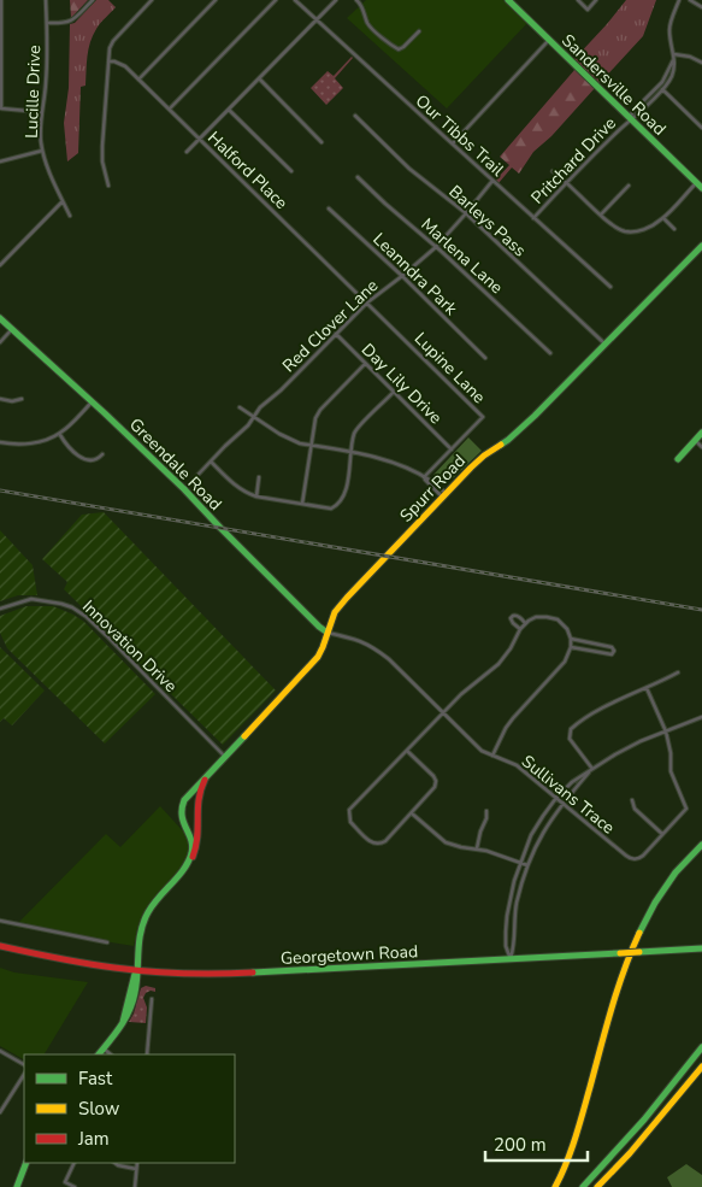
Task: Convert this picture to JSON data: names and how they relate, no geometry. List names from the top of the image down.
{
  "streets": {
    "main road": [
      "Sandersville Road",
      "Greendale Road",
      "Spurr Road",
      "Georgetown Road"
    ],
    "street": [
      "Lucille Drive",
      "Our Tibbs Trail",
      "Pritchard Drive",
      "Halford Place",
      "Barleys Pass",
      "Marlena Lane",
      "Leanndra Park",
      "Red Clover Lane",
      "Lupine Lane",
      "Day Lily Drive",
      "Innovation Drive",
      "Sullivans Trace"
    ]
  },
  "crossings": [
    ["Sandersville Road", "Pritchard Drive"],
    ["Our Tibbs Trail", "Pritchard Drive"],
    ["Our Tibbs Trail", "Red Clover Lane"],
    ["Halford Place", "Red Clover Lane"],
    ["Halford Place", "Lupine Lane"],
    ["Barleys Pass", "Red Clover Lane"],
    ["Barleys Pass", "Spurr Road"],
    ["Marlena Lane", "Red Clover Lane"],
    ["Leanndra Park", "Red Clover Lane"],
    ["Red Clover Lane", "Lupine Lane"],
    ["Red Clover Lane", "Day Lily Drive"],
    ["Red Clover Lane", "Greendale Road"],
    ["Lupine Lane", "Day Lily Drive"],
    ["Greendale Road", "Spurr Road"],
    ["Greendale Road", "Sullivans Trace"],
    ["Spurr Road", "Innovation Drive"],
    ["Spurr Road", "Sullivans Trace"],
    ["Spurr Road", "Georgetown Road"]
  ],
  "legend": ["Fast", "Slow", "Jam"],
  "scale_bar": "200 m"
}
